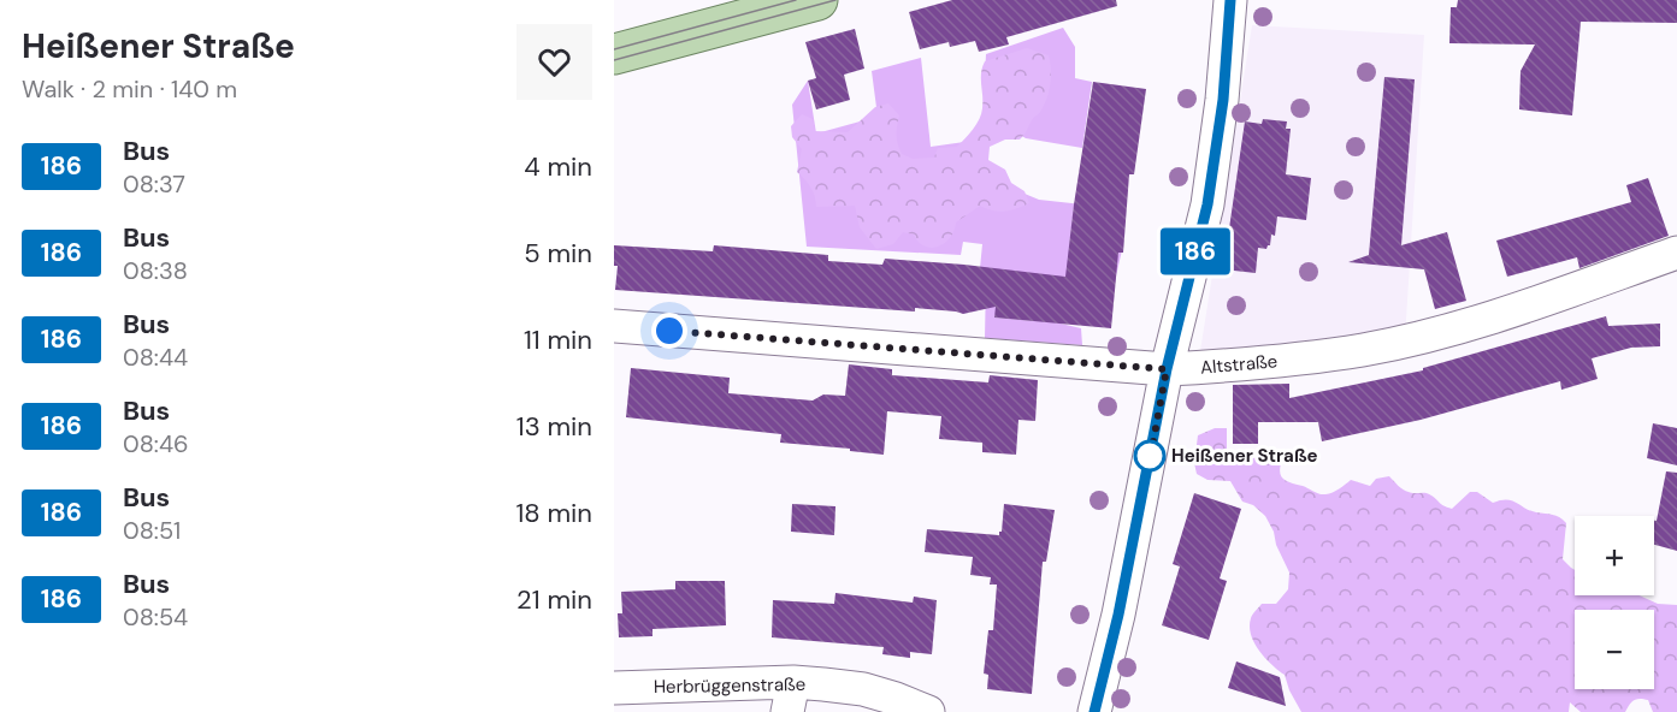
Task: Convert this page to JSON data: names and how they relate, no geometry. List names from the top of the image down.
{
  "streets": {
    "street": ["Altstraße", "Herbrüggenstraße"]
  },
  "places": ["Heißener Straße"],
  "lines": ["bus line 186"],
  "page": {
    "heading": ["Heißener Straße", "Walk · 2 min · 140 m"],
    "on_map": "186",
    "list": [
      {
        "mark": "186",
        "name": "Bus",
        "note": "08:37",
        "value": "4 min"
      },
      {
        "mark": "186",
        "name": "Bus",
        "note": "08:38",
        "value": "5 min"
      },
      {
        "mark": "186",
        "name": "Bus",
        "note": "08:44",
        "value": "11 min"
      },
      {
        "mark": "186",
        "name": "Bus",
        "note": "08:46",
        "value": "13 min"
      },
      {
        "mark": "186",
        "name": "Bus",
        "note": "08:51",
        "value": "18 min"
      },
      {
        "mark": "186",
        "name": "Bus",
        "note": "08:54",
        "value": "21 min"
      }
    ],
    "map_buttons": ["+", "−"]
  }
}
